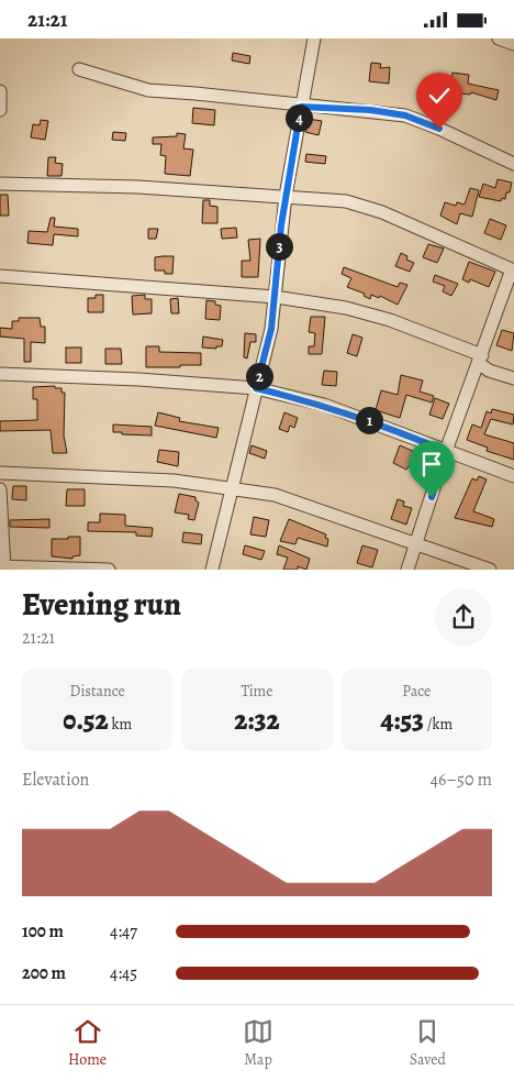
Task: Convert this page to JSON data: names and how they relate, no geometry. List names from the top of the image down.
{
  "page": {
    "status": "21:21",
    "pins": [
      "4",
      "3",
      "2",
      "1"
    ],
    "heading": ["Evening run", "21:21"],
    "stats": [
      ["Distance", "0.52 km"],
      ["Time", "2:32"],
      ["Pace", "4:53 /km"]
    ],
    "chart": ["Elevation", "46–50 m"],
    "list": [
      {
        "name": "100 m",
        "note": "4:47"
      },
      {
        "name": "200 m",
        "note": "4:45"
      }
    ],
    "tabs": ["Home", "Map", "Saved"]
  }
}
